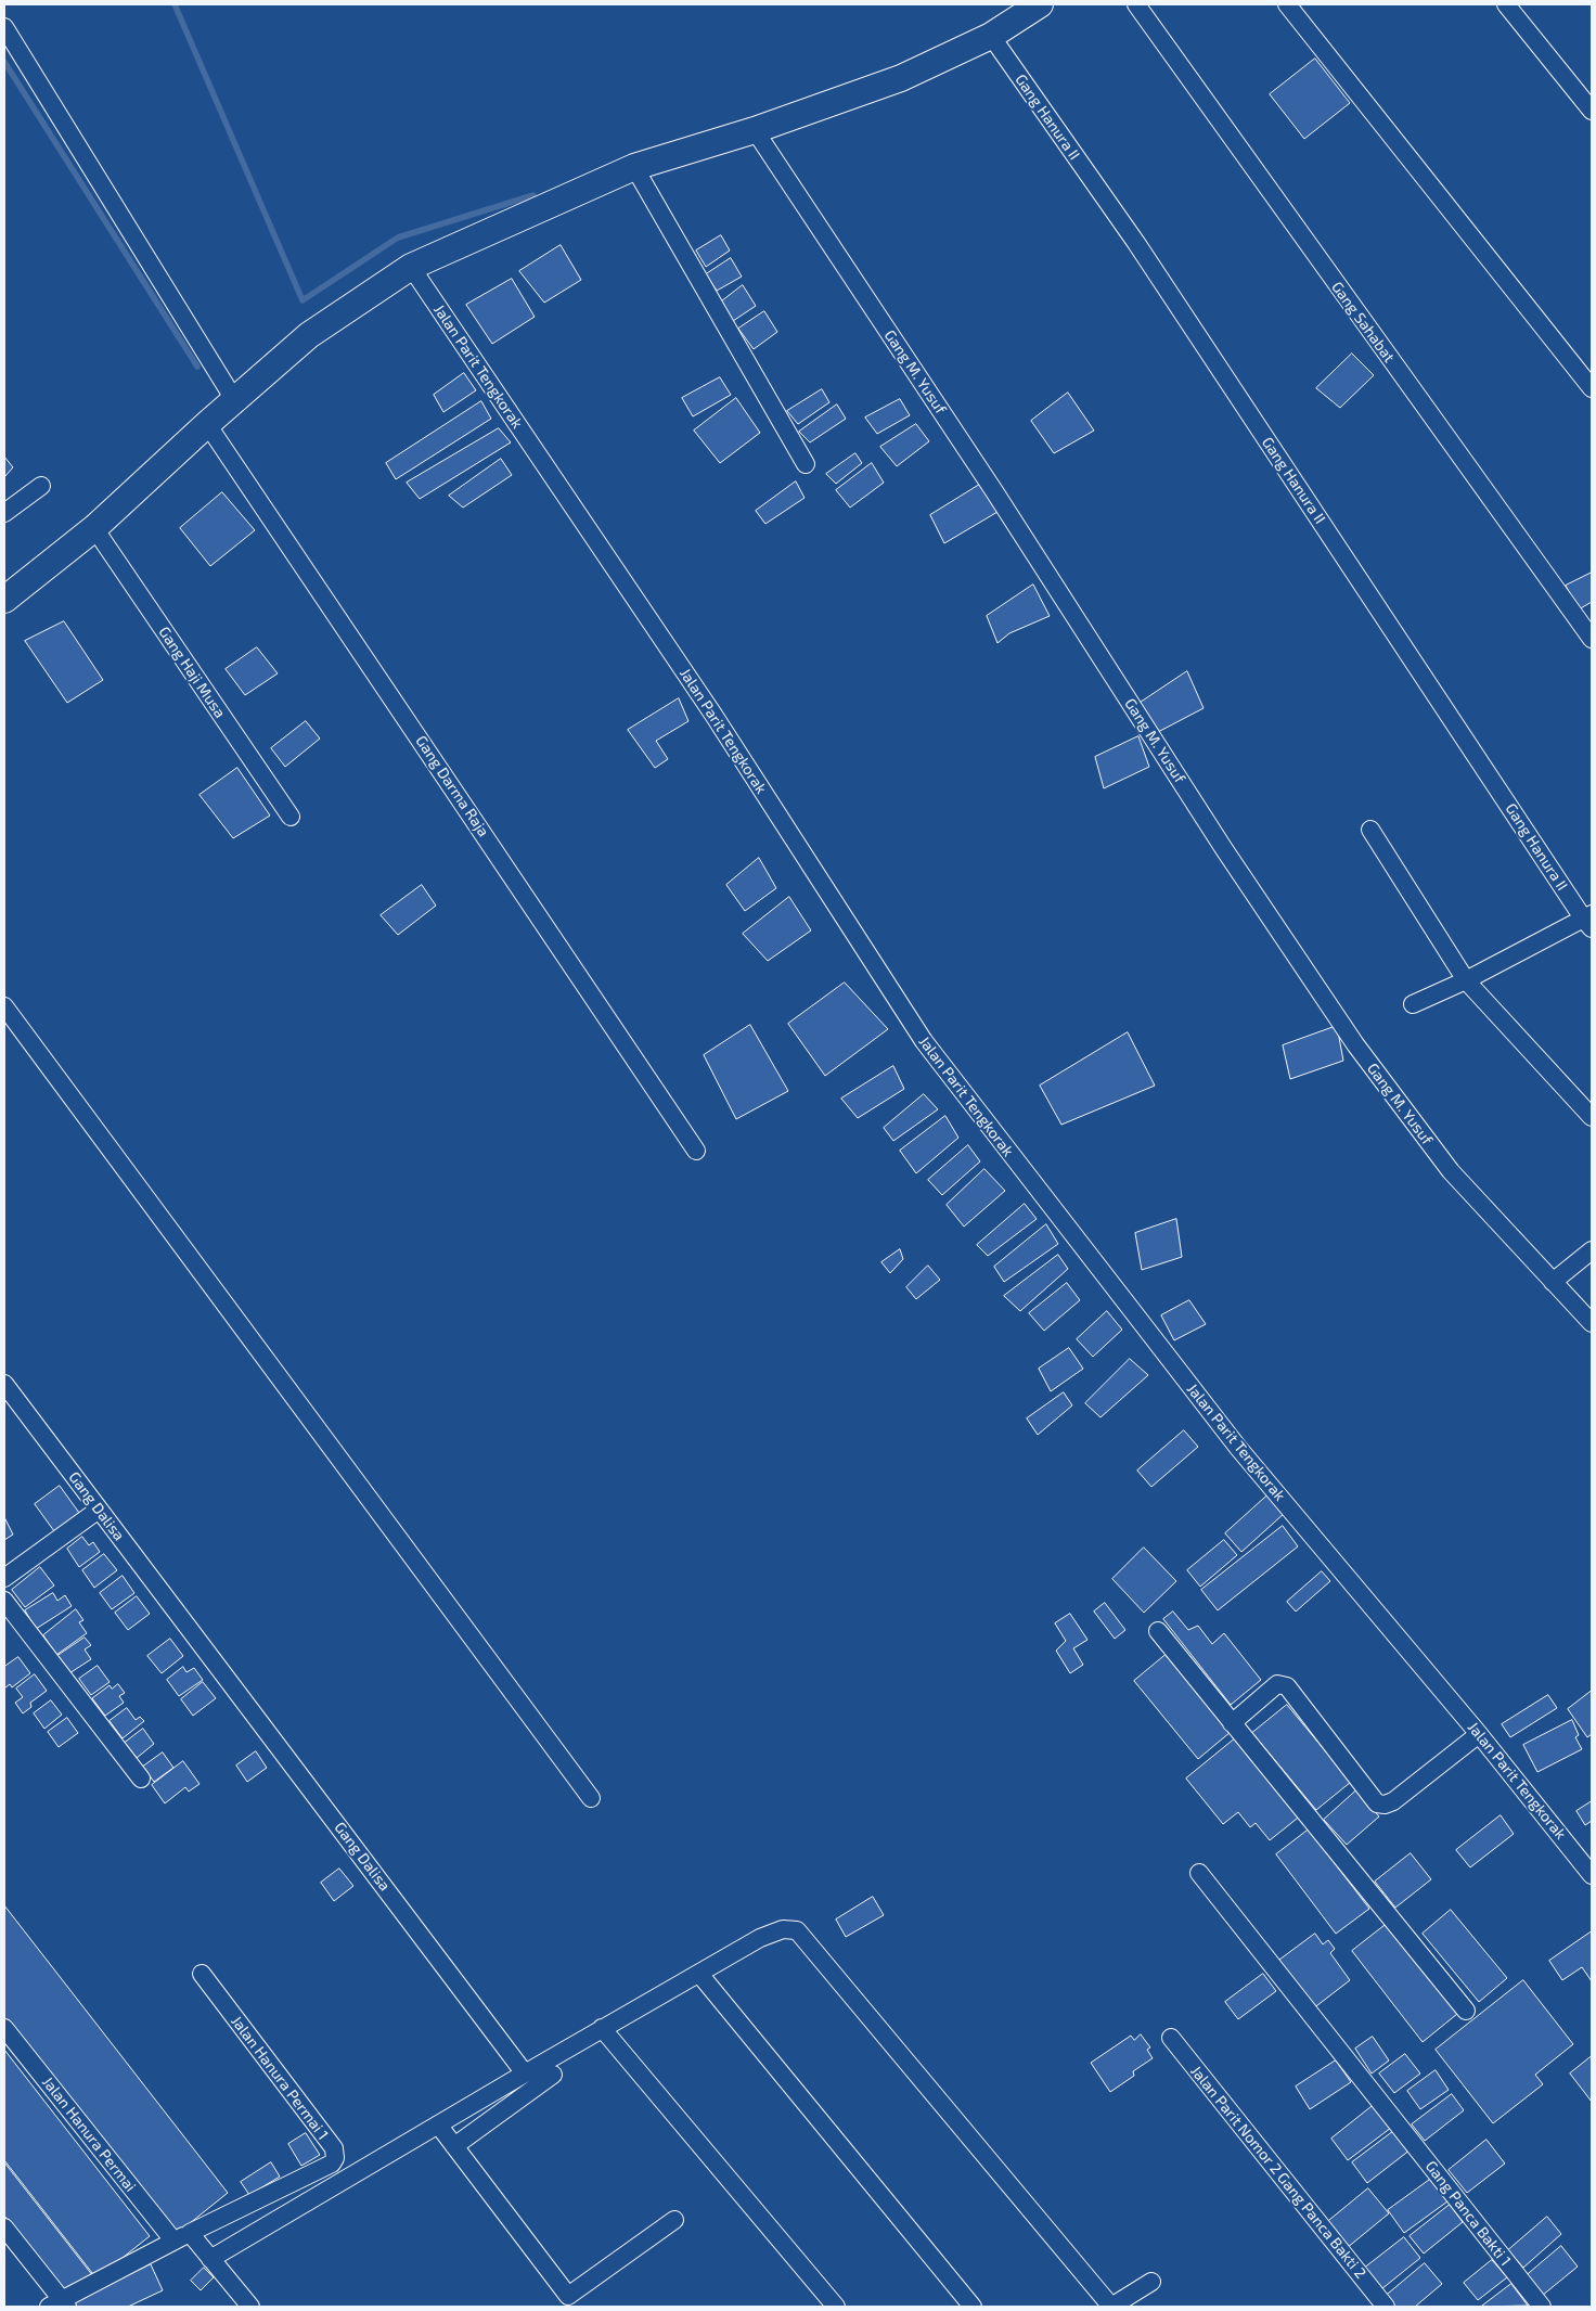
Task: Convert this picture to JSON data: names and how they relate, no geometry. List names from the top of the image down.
{
  "streets": {
    "street": [
      "Gang Hanura II",
      "Gang Sahabat",
      "Jalan Parit Tengkorak",
      "Gang M. Yusuf",
      "Gang Haji Musa",
      "Gang Darma Raja",
      "Gang Dalisa",
      "Jalan Hanura Permai 1",
      "Jalan Hanura Permai",
      "Jalan Parit Nomor 2 Gang Panca Bakti 2",
      "Gang Panca Bakti 1"
    ]
  }
}
